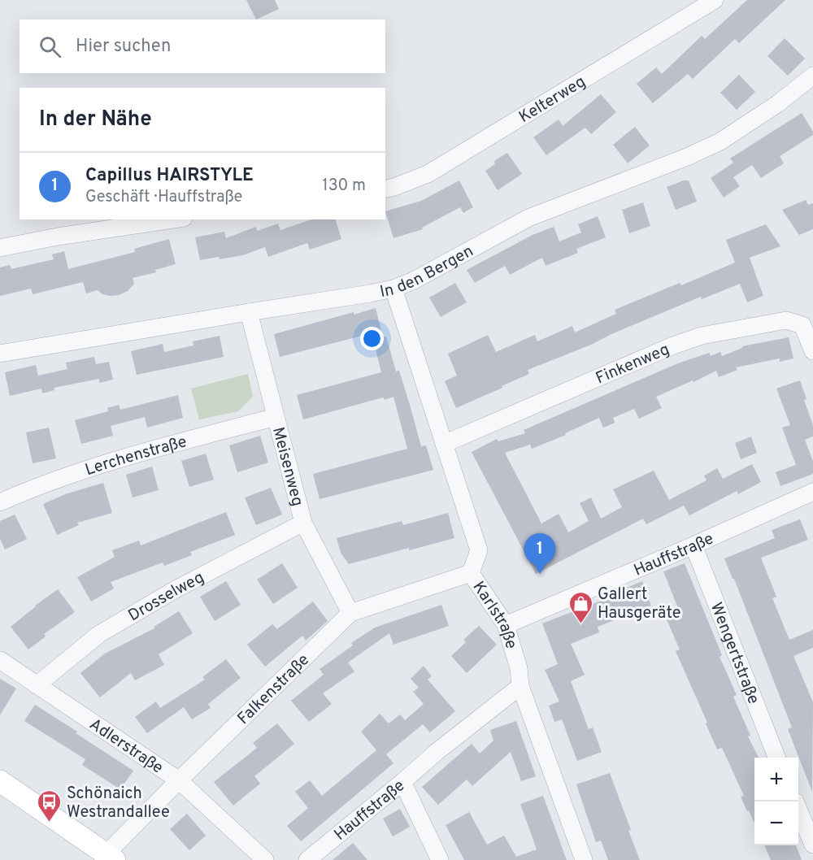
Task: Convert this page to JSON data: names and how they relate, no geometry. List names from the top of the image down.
{
  "streets": {
    "street": [
      "Kelterweg",
      "In den Bergen",
      "Finkenweg",
      "Lerchenstraße",
      "Meisenweg",
      "Hauffstraße",
      "Drosselweg",
      "Karlstraße",
      "Wengertstraße",
      "Falkenstraße",
      "Adlerstraße"
    ]
  },
  "crossings": [
    ["In den Bergen", "Meisenweg"],
    ["In den Bergen", "Karlstraße"],
    ["Finkenweg", "Karlstraße"],
    ["Lerchenstraße", "Meisenweg"],
    ["Meisenweg", "Drosselweg"],
    ["Meisenweg", "Falkenstraße"],
    ["Hauffstraße", "Karlstraße"],
    ["Hauffstraße", "Wengertstraße"],
    ["Drosselweg", "Adlerstraße"],
    ["Karlstraße", "Falkenstraße"],
    ["Falkenstraße", "Adlerstraße"]
  ],
  "places": {
    "shop": ["Gallert Hausgeräte"],
    "bus stop": ["Schönaich Westrandallee"]
  },
  "page": {
    "search": "Hier suchen",
    "heading": "In der Nähe",
    "list": [
      {
        "mark": "1",
        "name": "Capillus HAIRSTYLE",
        "note": "Geschäft · Hauffstraße",
        "value": "130 m"
      }
    ],
    "pins": "1",
    "map_buttons": ["+", "−"]
  }
}
